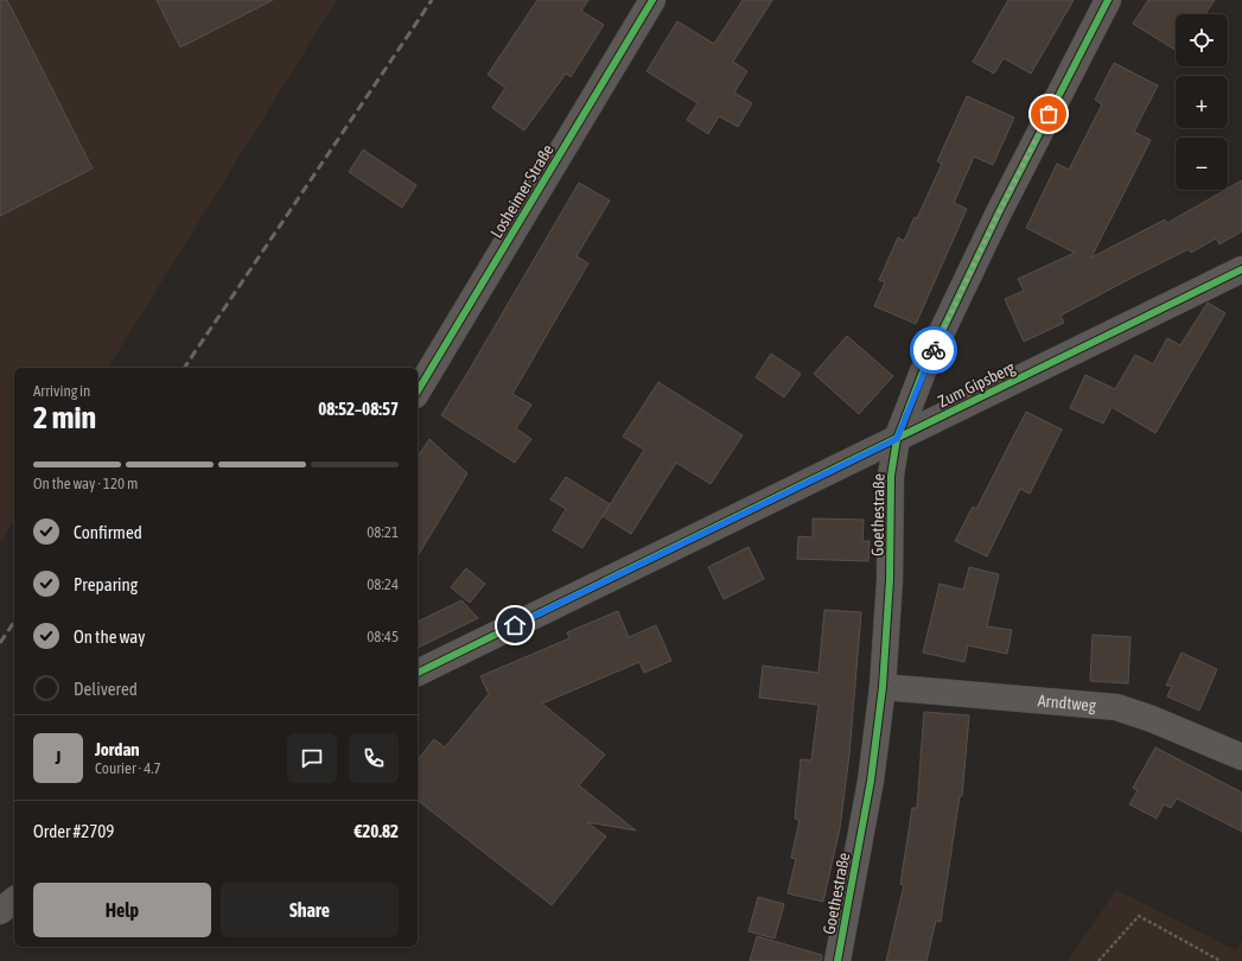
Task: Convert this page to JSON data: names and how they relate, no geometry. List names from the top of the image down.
{
  "streets": {
    "street": [
      "Losheimer Straße",
      "Zum Gipsberg",
      "Goethestraße",
      "Arndtweg"
    ]
  },
  "crossings": [
    ["Zum Gipsberg", "Goethestraße"],
    ["Goethestraße", "Arndtweg"]
  ],
  "page": {
    "map_buttons": ["+", "−"],
    "heading": ["2 min", "Arriving in", "08:52–08:57"],
    "panel": [
      "Jordan",
      "Courier · 4.7",
      "Order #2709",
      "€20.82"
    ],
    "bar": "On the way · 120 m",
    "list": [
      ["Confirmed", "08:21"],
      ["Preparing", "08:24"],
      ["On the way", "08:45"],
      "Delivered"
    ],
    "round": "J",
    "buttons": ["Help", "Share"]
  }
}
